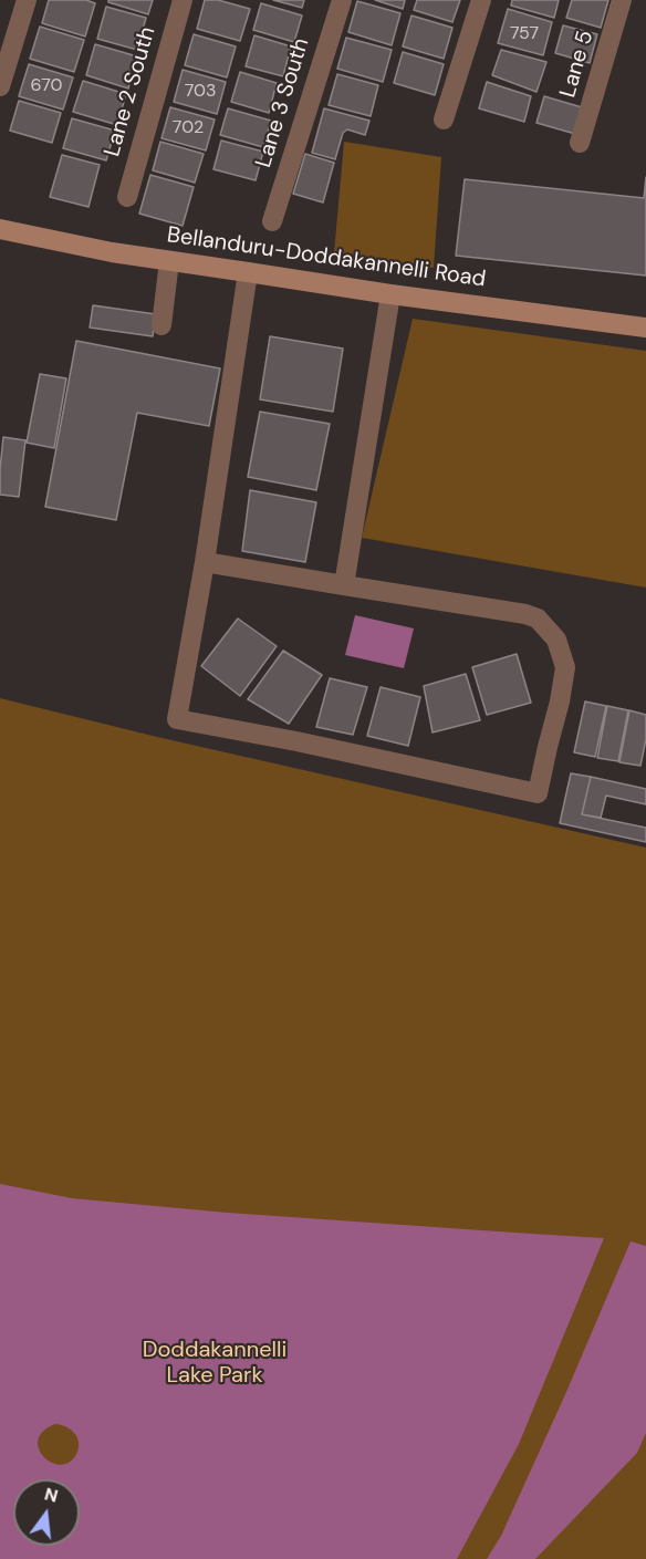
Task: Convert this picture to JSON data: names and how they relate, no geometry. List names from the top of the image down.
{
  "streets": {
    "street": [
      "Lane 5",
      "Lane 2 South",
      "Lane 3 South",
      "Bellanduru-Doddakannelli Road"
    ]
  },
  "parks": ["Doddakannelli Lake Park"],
  "house_numbers": [
    "757",
    "670",
    "703",
    "702"
  ],
  "north": "top"
}
